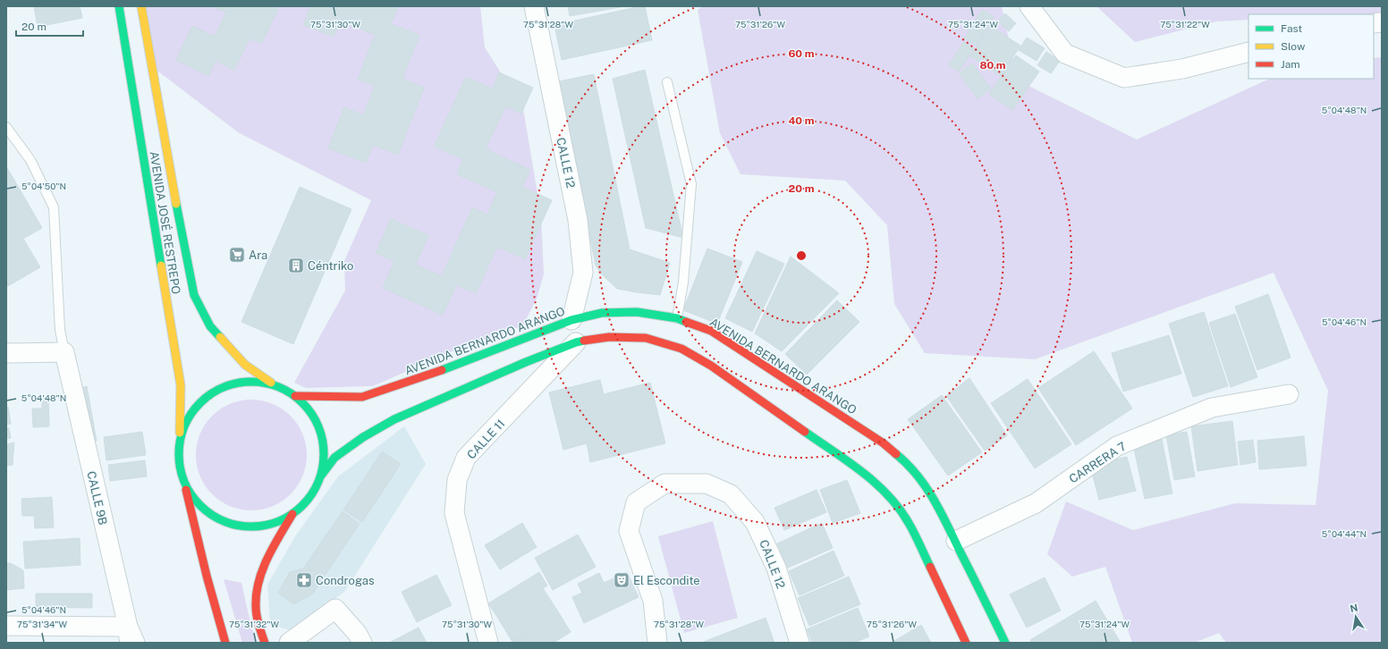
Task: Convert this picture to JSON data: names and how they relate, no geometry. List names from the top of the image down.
{
  "streets": {
    "main road": ["AVENIDA JOSÉ RESTREPO", "AVENIDA BERNARDO ARANGO"],
    "street": [
      "CALLE 12",
      "CALLE 11",
      "CARRERA 7",
      "CALLE 9B"
    ]
  },
  "crossings": [
    ["CALLE 12", "AVENIDA BERNARDO ARANGO"],
    ["AVENIDA BERNARDO ARANGO", "CARRERA 7"]
  ],
  "places": {
    "supermarket": ["Ara"],
    "building": ["Céntriko"],
    "pharmacy": ["Condrogas"],
    "theatre": ["El Escondite"]
  },
  "legend": ["Fast", "Slow", "Jam"],
  "scale_bar": "20 m",
  "north": "top",
  "coordinates": [
    "75°31'30\"W",
    "75°31'28\"W",
    "75°31'26\"W",
    "75°31'24\"W",
    "75°31'22\"W",
    "5°04'48\"N",
    "5°04'50\"N",
    "5°04'46\"N",
    "5°04'44\"N",
    "75°31'34\"W",
    "75°31'32\"W"
  ],
  "rings": [
    "60 m",
    "80 m",
    "40 m",
    "20 m"
  ]
}
